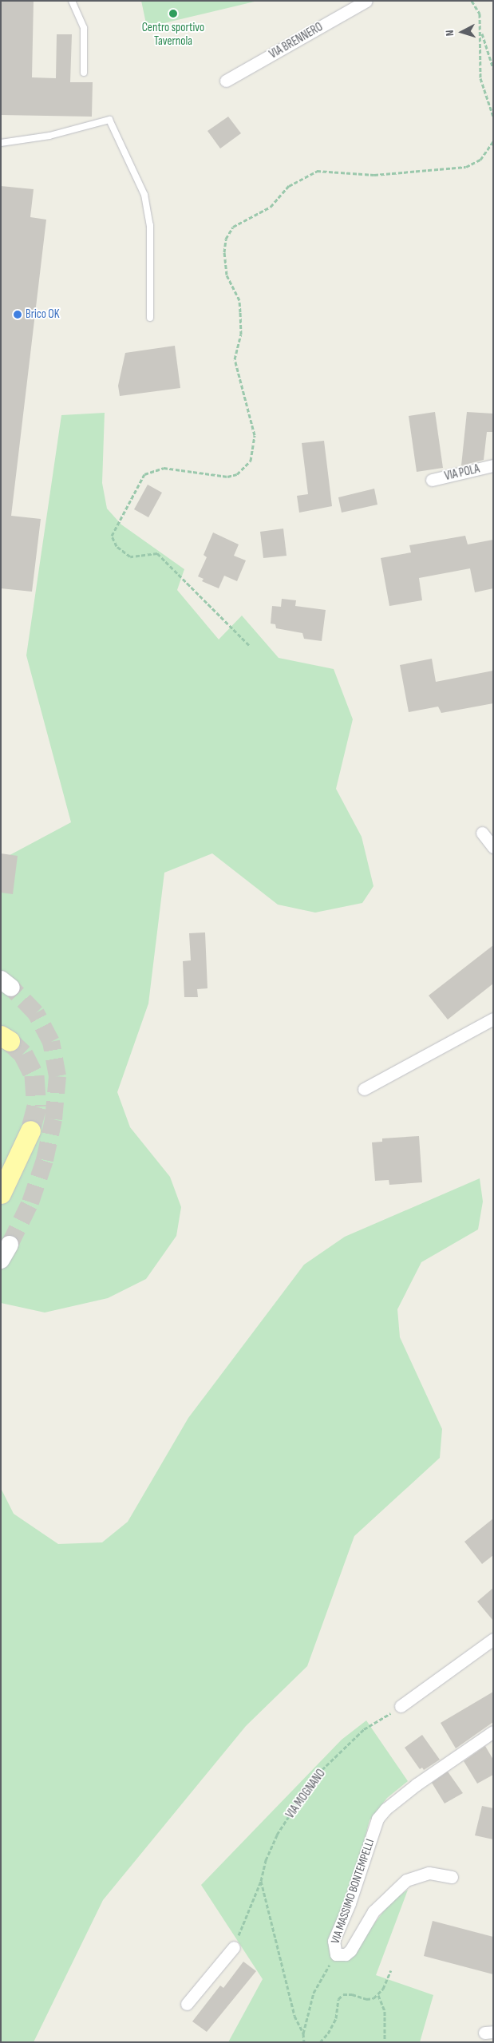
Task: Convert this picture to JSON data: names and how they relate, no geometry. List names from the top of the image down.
{
  "streets": {
    "street": ["VIA BRENNERO", "VIA POLA", "VIA MASSIMO BONTEMPELLI"],
    "path": ["VIA MOGNANO"]
  },
  "places": ["Centro sportivo Tavernola", "Brico OK"],
  "north": "left"
}
